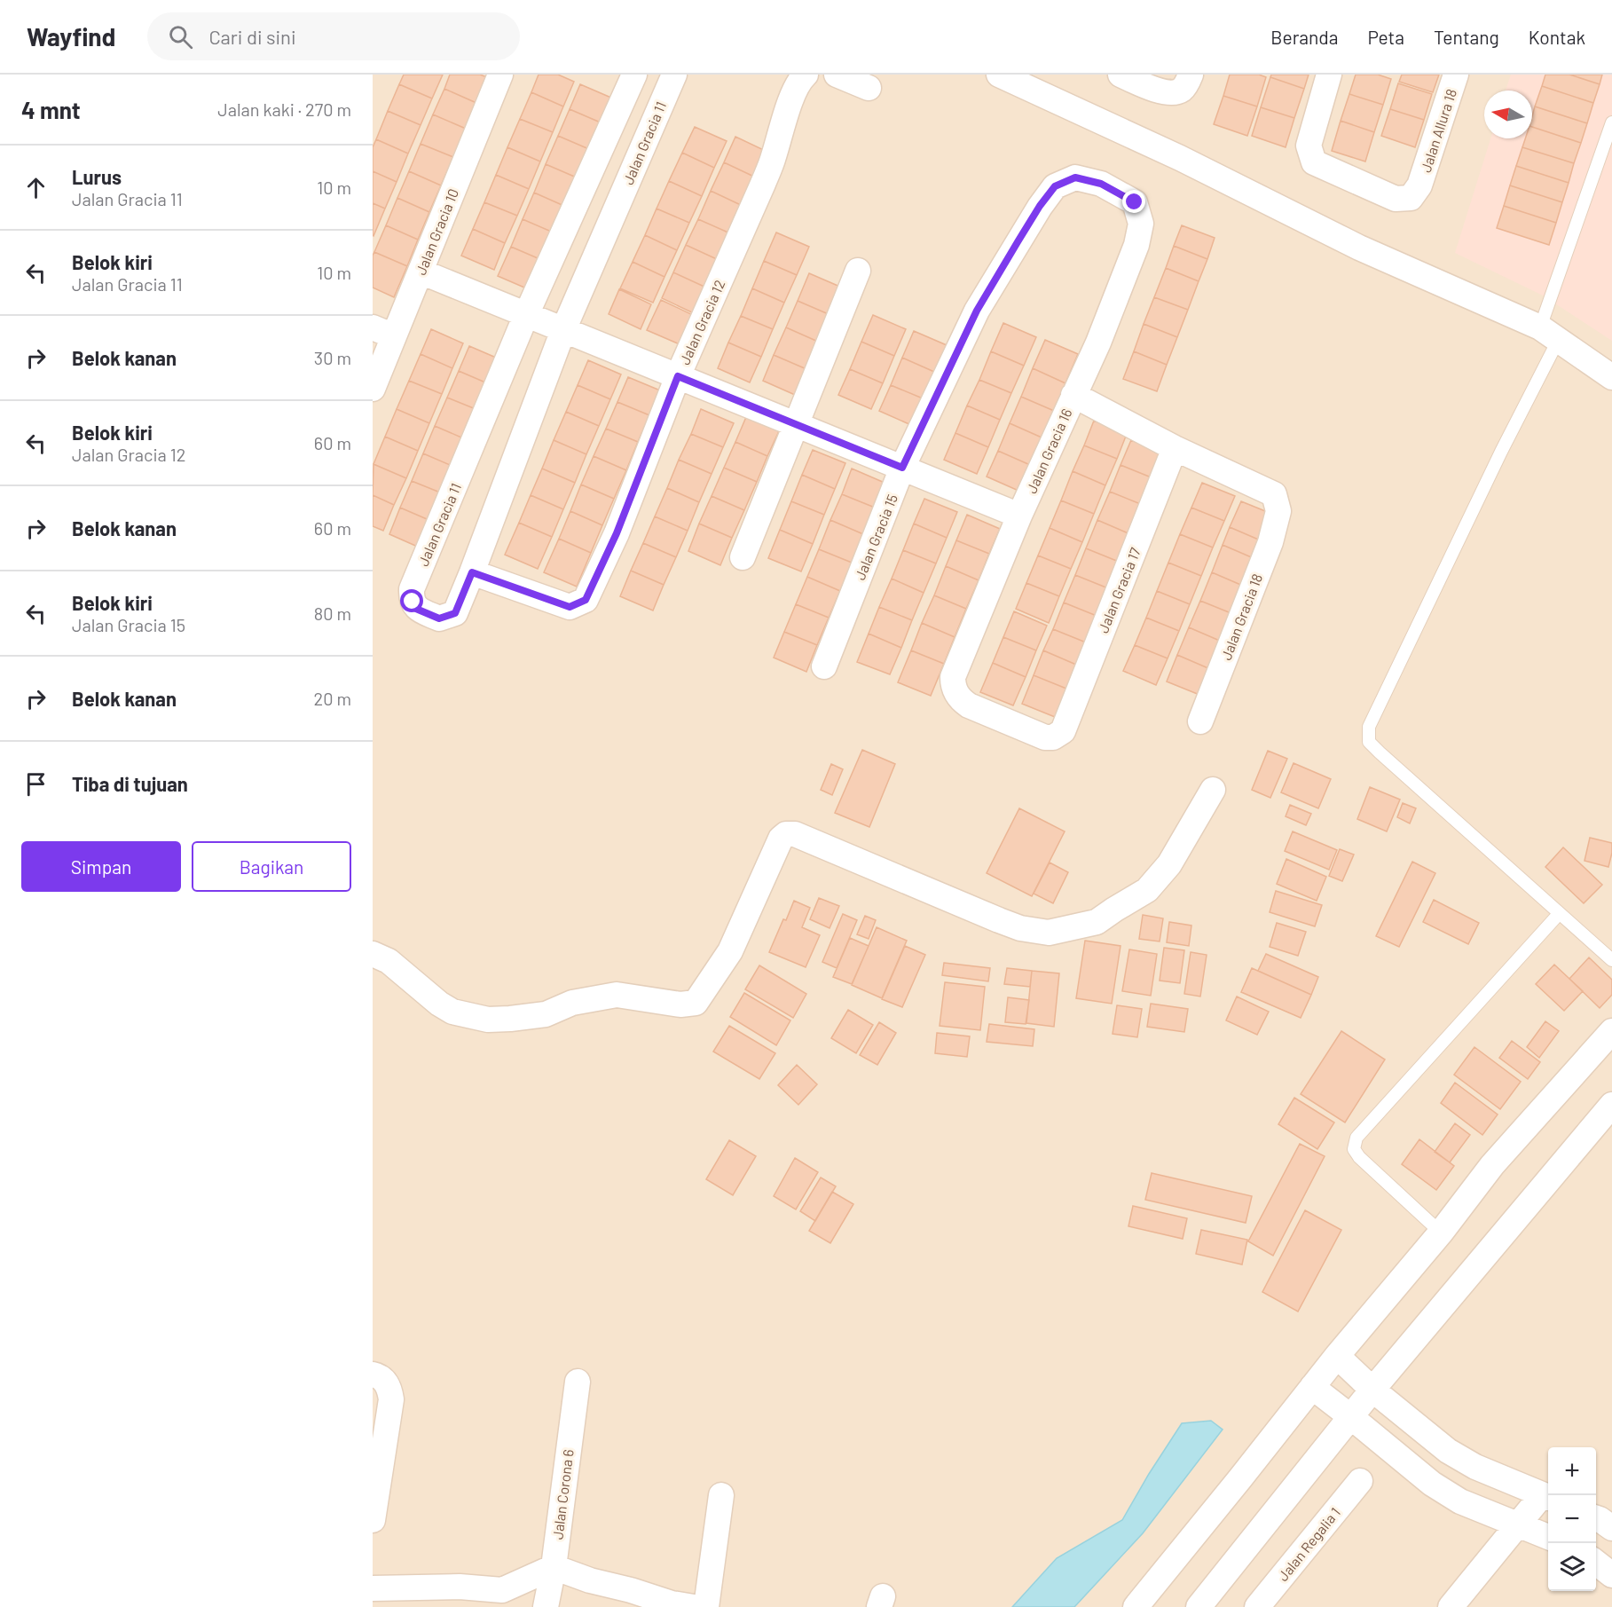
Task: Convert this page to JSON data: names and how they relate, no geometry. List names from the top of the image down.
{
  "streets": {
    "street": [
      "Jalan Allura 18",
      "Jalan Gracia 11",
      "Jalan Gracia 10",
      "Jalan Gracia 12",
      "Jalan Gracia 16",
      "Jalan Gracia 15",
      "Jalan Gracia 17",
      "Jalan Gracia 18",
      "Jalan Corona 6",
      "Jalan Regalia 1"
    ]
  },
  "crossings": [
    ["Jalan Gracia 11", "Jalan Gracia 12"],
    ["Jalan Gracia 16", "Jalan Gracia 15"],
    ["Jalan Gracia 16", "Jalan Gracia 17"],
    ["Jalan Gracia 17", "Jalan Gracia 18"]
  ],
  "north": "left",
  "page": {
    "header": "Wayfind",
    "search": "Cari di sini",
    "nav": [
      "Beranda",
      "Peta",
      "Tentang",
      "Kontak"
    ],
    "heading": ["4 mnt", "Jalan kaki · 270 m"],
    "list": [
      ["Lurus", "Jalan Gracia 11", "10 m"],
      ["Belok kiri", "Jalan Gracia 11", "10 m"],
      ["Belok kanan", "30 m"],
      ["Belok kiri", "Jalan Gracia 12", "60 m"],
      ["Belok kanan", "60 m"],
      ["Belok kiri", "Jalan Gracia 15", "80 m"],
      ["Belok kanan", "20 m"],
      "Tiba di tujuan"
    ],
    "buttons": ["Simpan", "Bagikan"],
    "map_buttons": ["+", "−"]
  }
}
